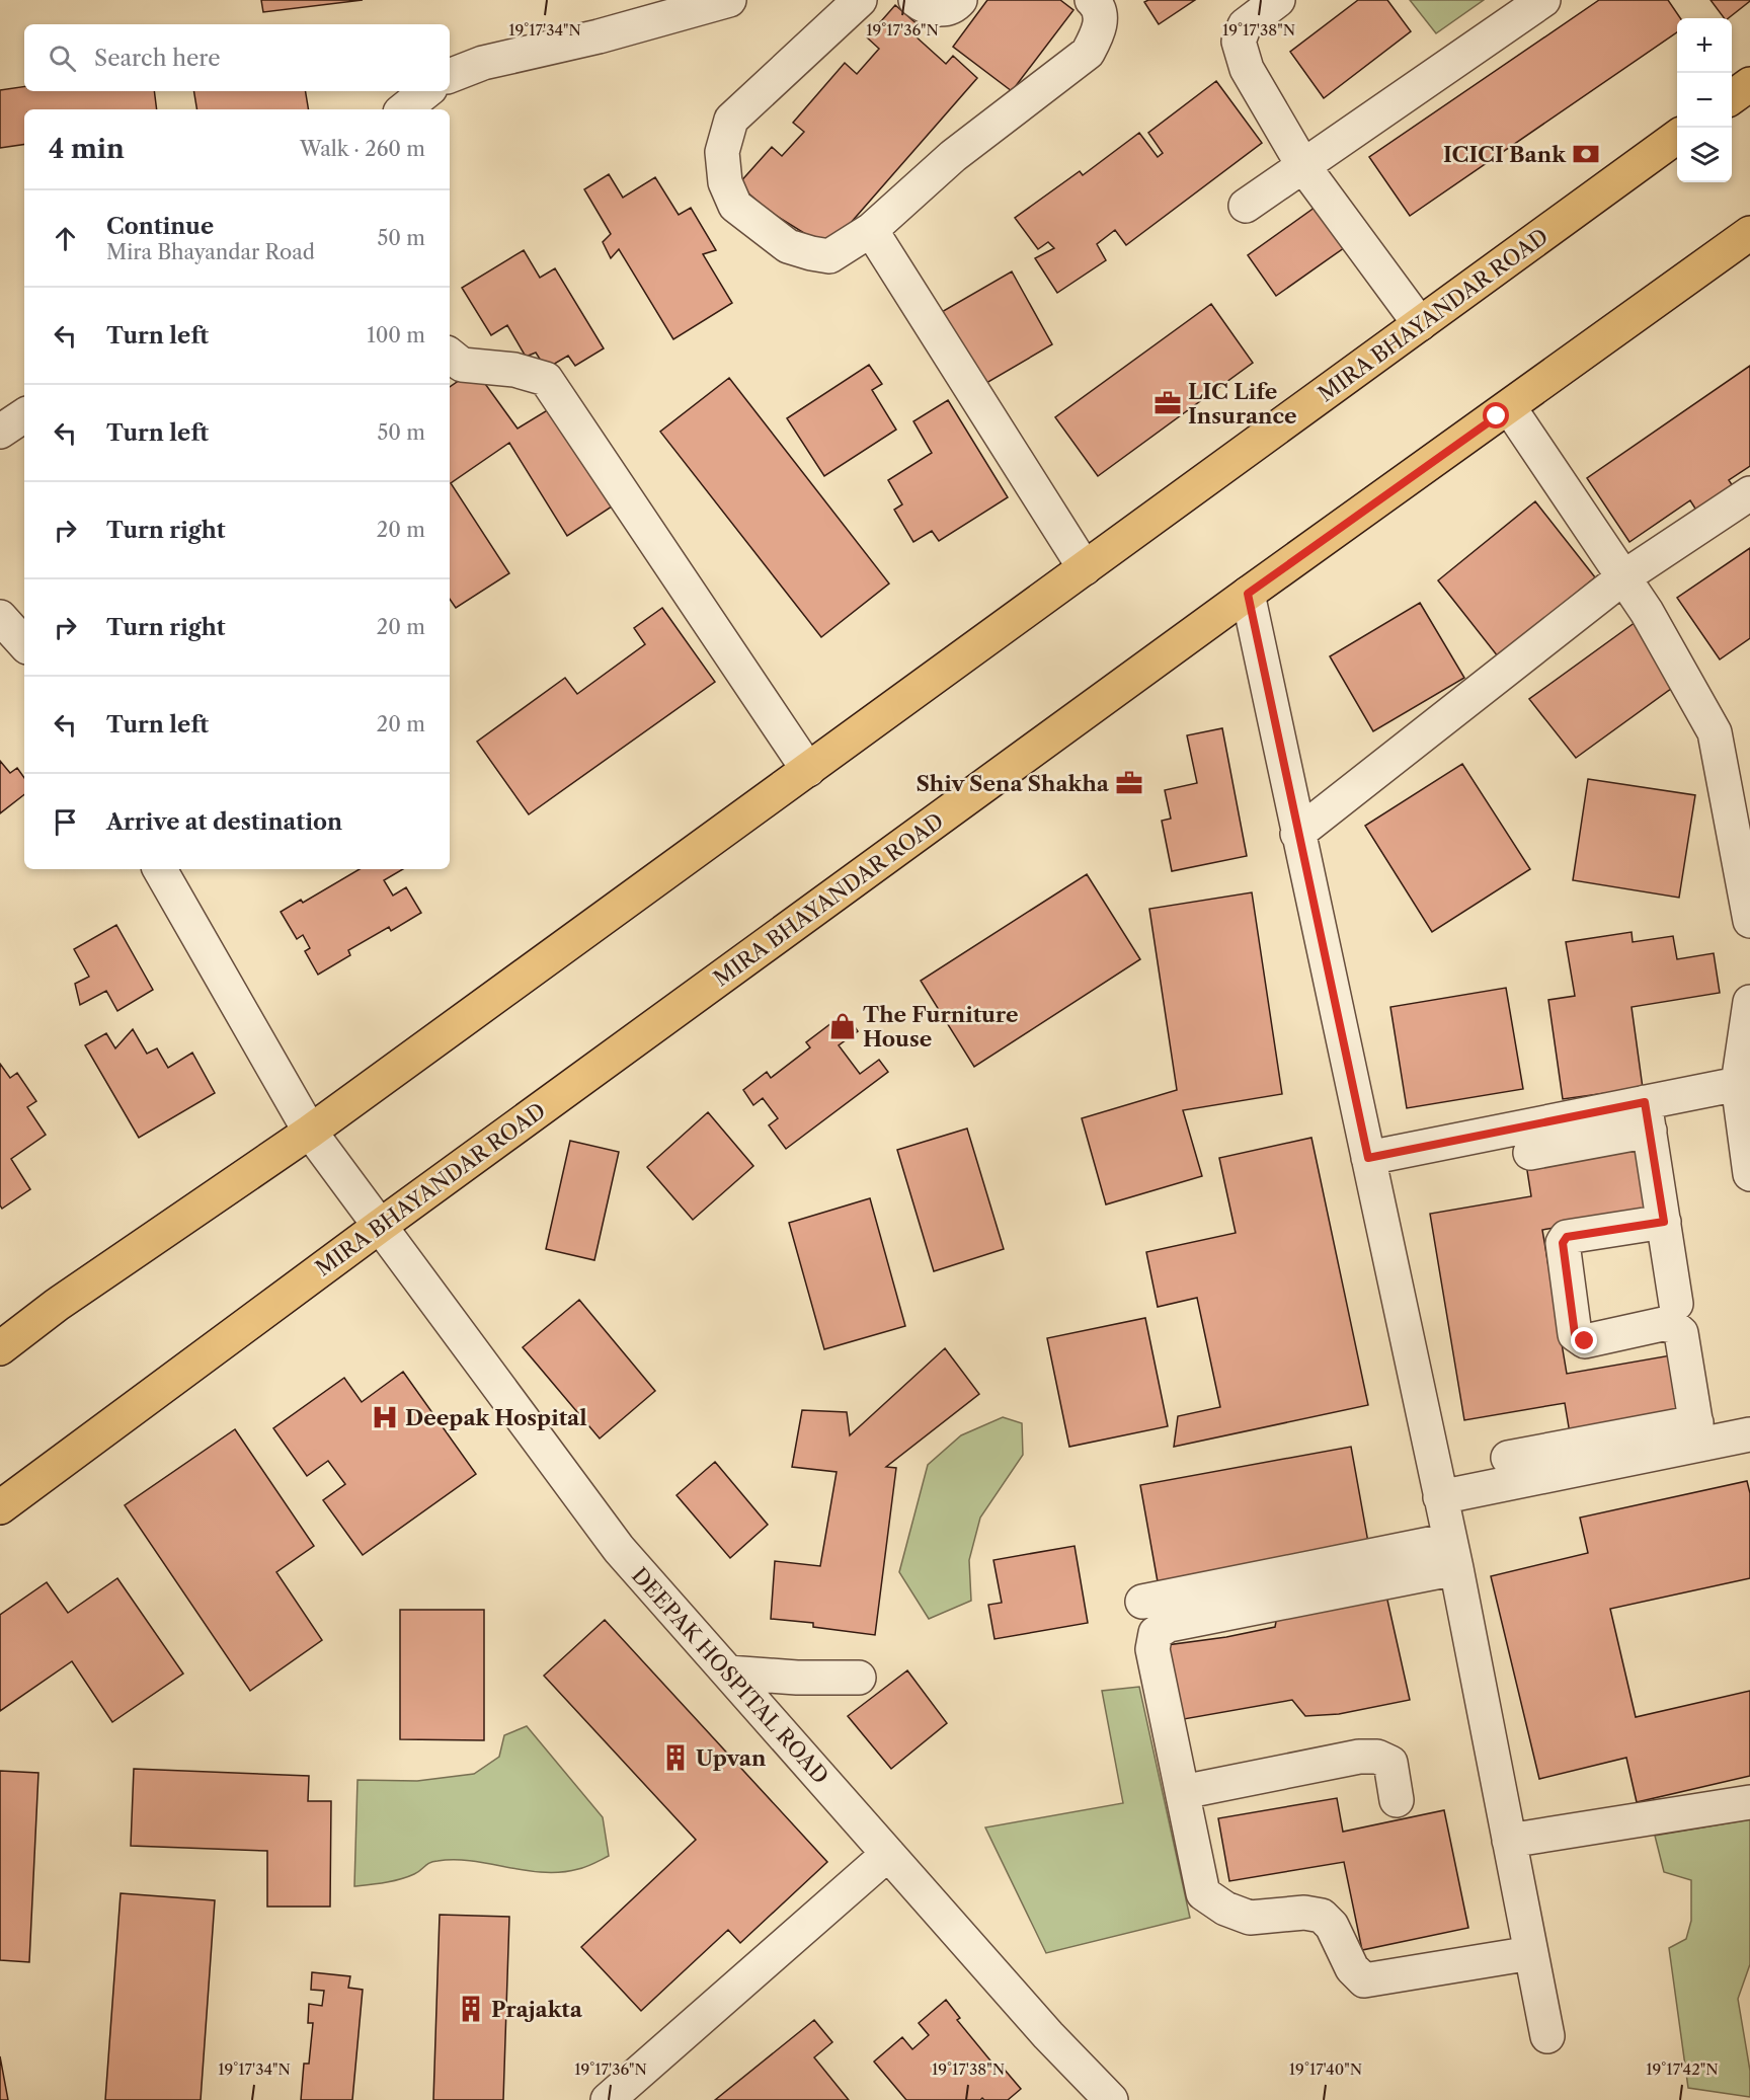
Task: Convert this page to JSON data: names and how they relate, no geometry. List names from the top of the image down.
{
  "streets": {
    "main road": ["MIRA BHAYANDAR ROAD"],
    "street": ["DEEPAK HOSPITAL ROAD"]
  },
  "crossings": [
    ["MIRA BHAYANDAR ROAD", "DEEPAK HOSPITAL ROAD"]
  ],
  "places": {
    "bank": ["ICICI Bank"],
    "office": ["LIC Life Insurance", "Shiv Sena Shakha"],
    "shop": ["The Furniture House"],
    "hospital": ["Deepak Hospital"],
    "building": ["Upvan", "Prajakta"]
  },
  "page": {
    "map_buttons": ["+", "−"],
    "search": "Search here",
    "heading": ["4 min", "Walk · 260 m"],
    "list": [
      ["Continue", "Mira Bhayandar Road", "50 m"],
      ["Turn left", "100 m"],
      ["Turn left", "50 m"],
      ["Turn right", "20 m"],
      ["Turn right", "20 m"],
      ["Turn left", "20 m"],
      "Arrive at destination"
    ]
  },
  "coordinates": [
    "19°17'34\"N",
    "19°17'36\"N",
    "19°17'38\"N",
    "19°17'40\"N",
    "19°17'42\"N"
  ]
}
